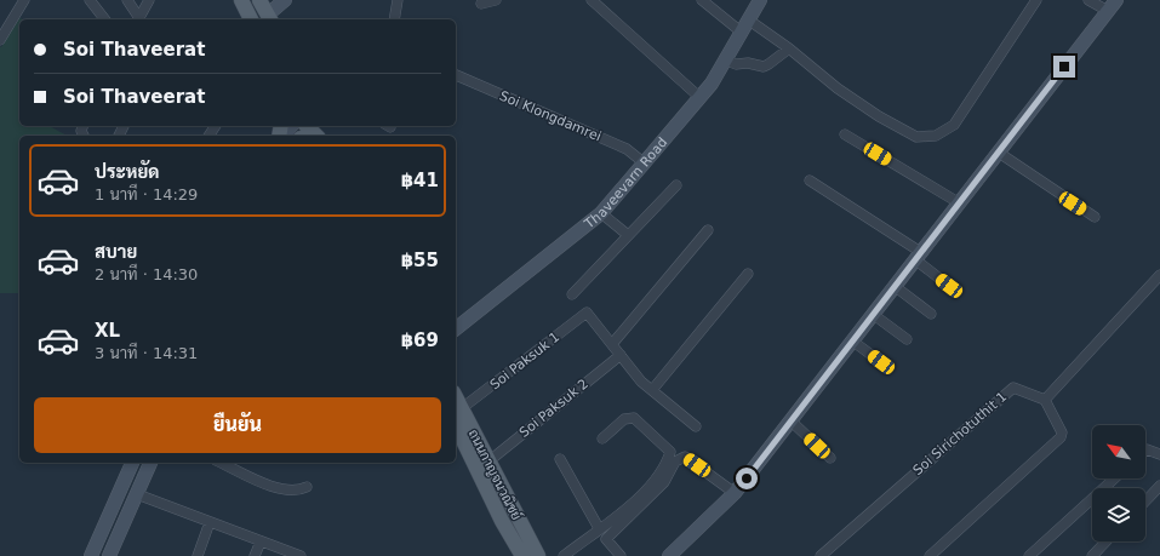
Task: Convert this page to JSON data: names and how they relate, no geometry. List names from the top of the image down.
{
  "streets": {
    "main road": ["ถนนกาญจนวณิชย์"],
    "street": [
      "Soi Klongdamrei",
      "Thaveevarn Road",
      "Soi Paksuk 1",
      "Soi Paksuk 2",
      "Soi Sirichotuthit 1"
    ]
  },
  "crossings": [
    ["Soi Klongdamrei", "Thaveevarn Road"],
    ["Soi Paksuk 1", "ถนนกาญจนวณิชย์"],
    ["Soi Paksuk 2", "ถนนกาญจนวณิชย์"]
  ],
  "north": "top left",
  "page": {
    "banner": ["Soi Thaveerat", "Soi Thaveerat"],
    "list": [
      {
        "name": "ประหยัด",
        "note": "1 นาที · 14:29",
        "value": "฿41"
      },
      {
        "name": "สบาย",
        "note": "2 นาที · 14:30",
        "value": "฿55"
      },
      {
        "name": "XL",
        "note": "3 นาที · 14:31",
        "value": "฿69"
      }
    ],
    "buttons": "ยืนยัน"
  }
}
